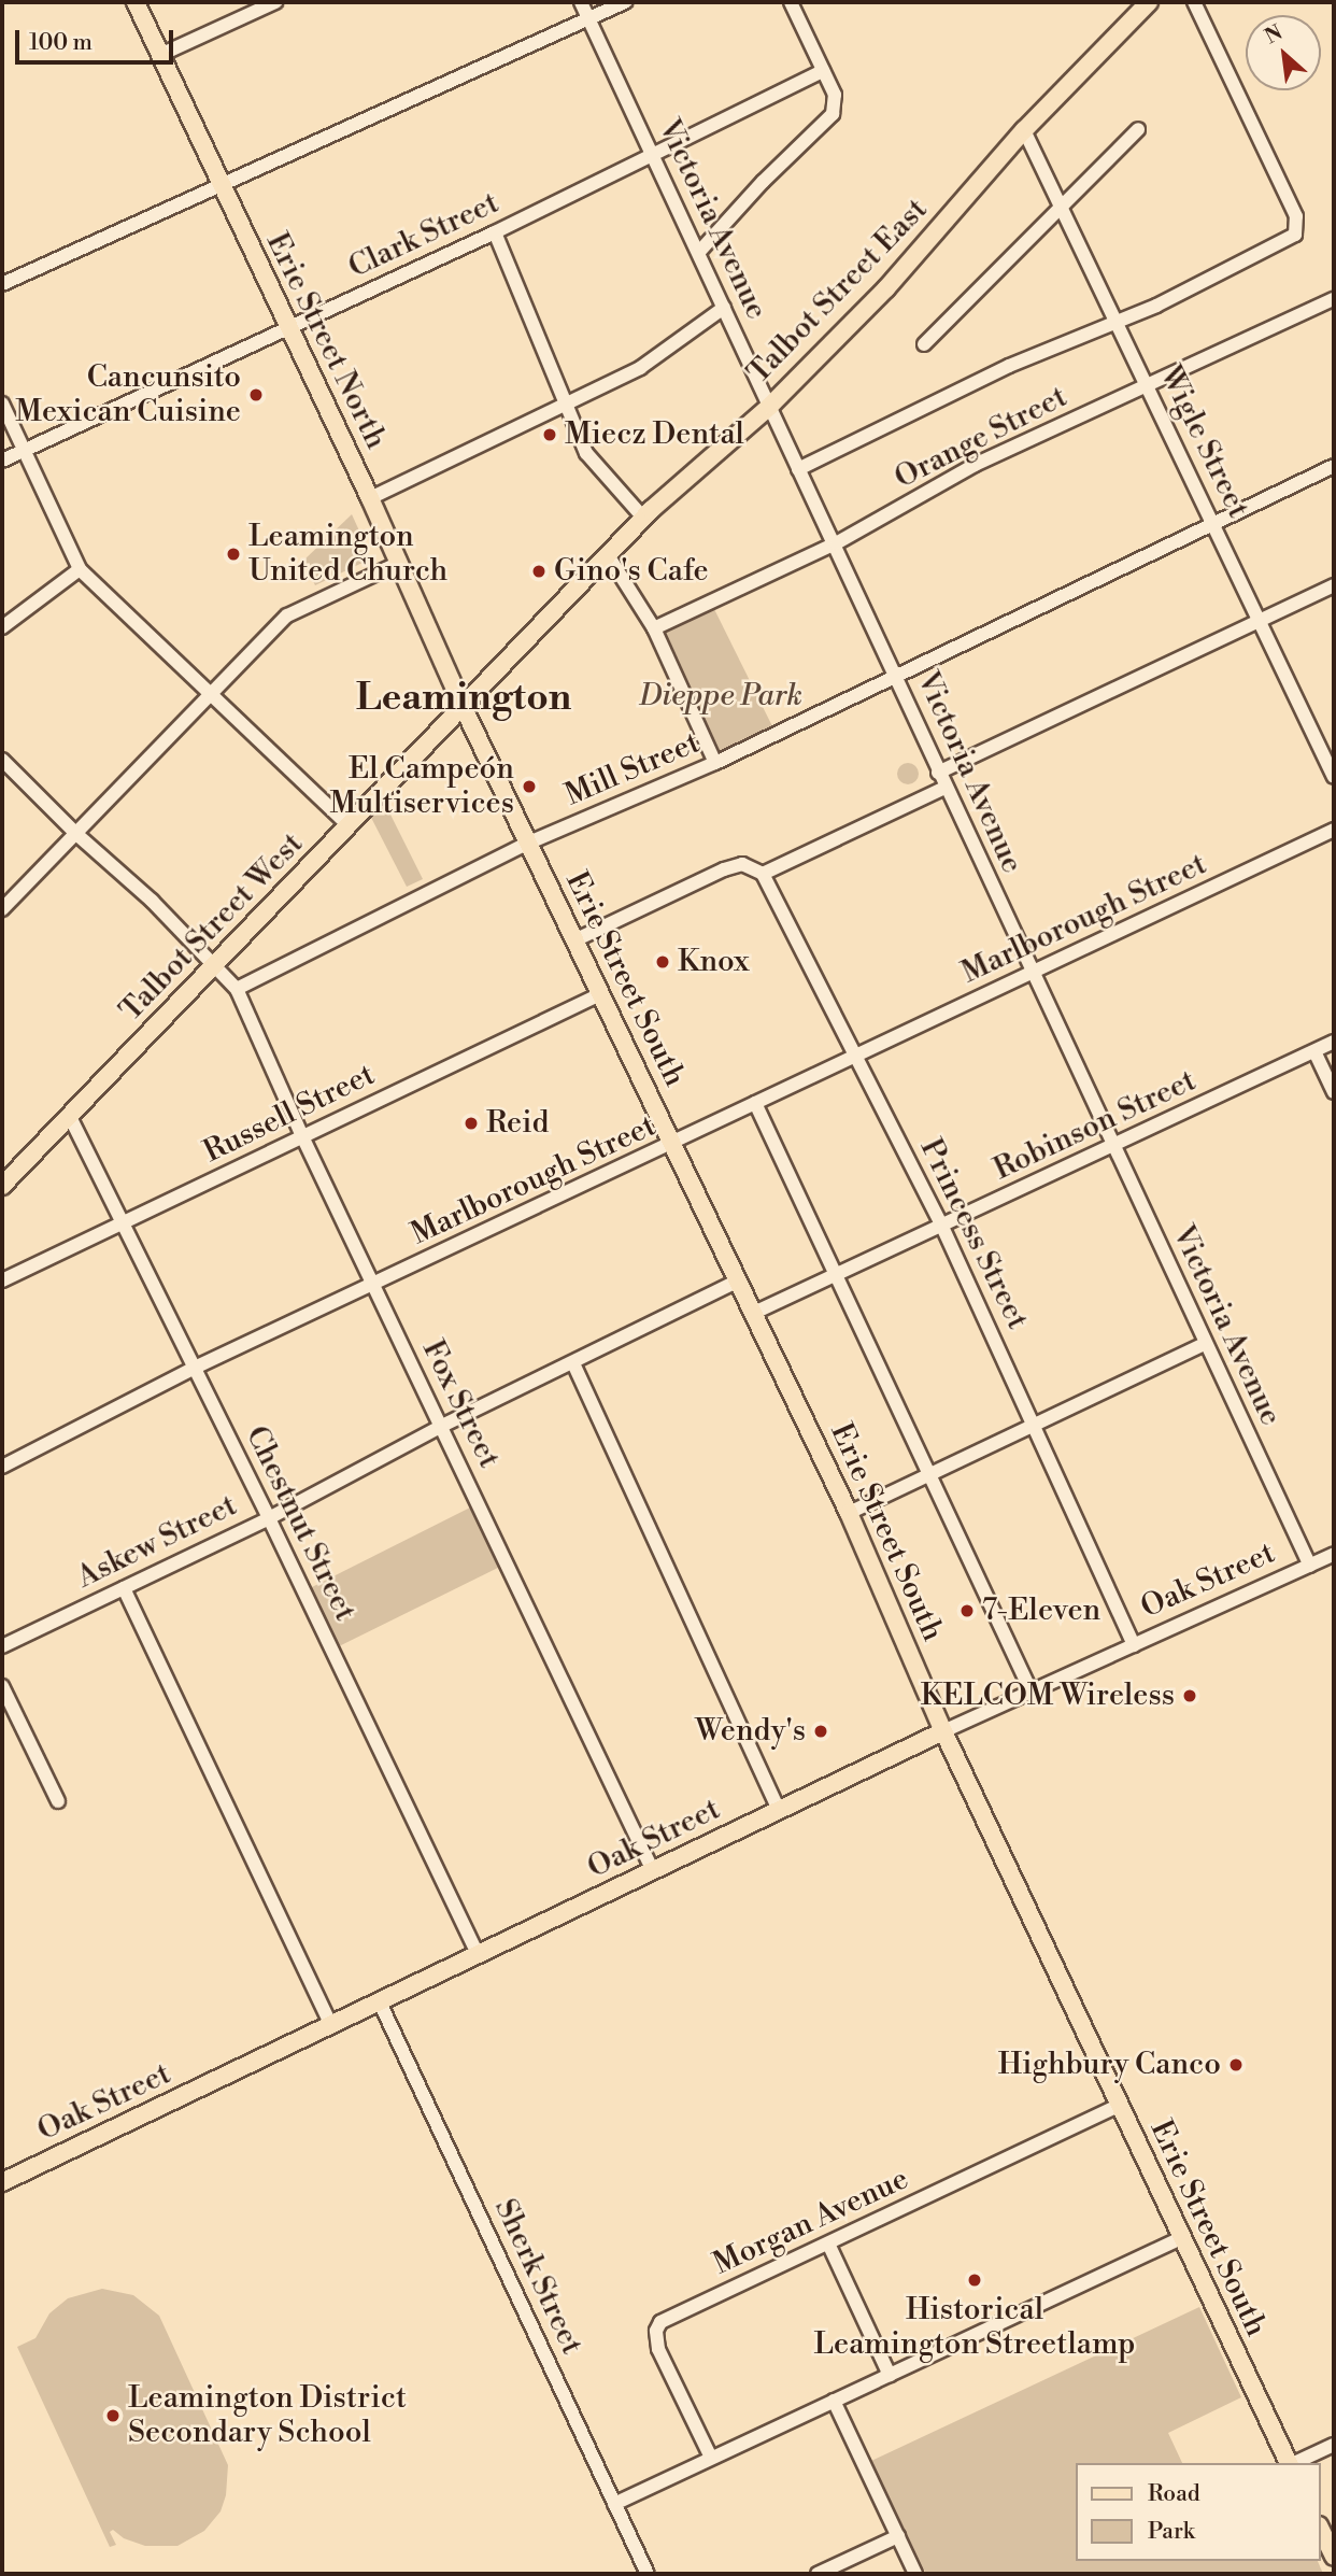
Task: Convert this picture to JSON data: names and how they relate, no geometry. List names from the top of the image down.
{
  "streets": {
    "main road": [
      "Talbot Street East",
      "Erie Street North",
      "Talbot Street West",
      "Erie Street South",
      "Oak Street"
    ],
    "street": [
      "Victoria Avenue",
      "Clark Street",
      "Orange Street",
      "Wigle Street",
      "Mill Street",
      "Marlborough Street",
      "Russell Street",
      "Robinson Street",
      "Princess Street",
      "Fox Street",
      "Chestnut Street",
      "Askew Street",
      "Morgan Avenue",
      "Sherk Street"
    ]
  },
  "crossings": [
    ["Victoria Avenue", "Clark Street"],
    ["Victoria Avenue", "Talbot Street East"],
    ["Victoria Avenue", "Orange Street"],
    ["Victoria Avenue", "Mill Street"],
    ["Victoria Avenue", "Marlborough Street"],
    ["Victoria Avenue", "Robinson Street"],
    ["Victoria Avenue", "Oak Street"],
    ["Clark Street", "Erie Street North"],
    ["Talbot Street East", "Erie Street North"],
    ["Talbot Street East", "Wigle Street"],
    ["Talbot Street East", "Talbot Street West"],
    ["Talbot Street East", "Erie Street South"],
    ["Erie Street North", "Talbot Street West"],
    ["Erie Street North", "Erie Street South"],
    ["Orange Street", "Wigle Street"],
    ["Wigle Street", "Mill Street"],
    ["Mill Street", "Erie Street South"],
    ["Mill Street", "Fox Street"],
    ["Marlborough Street", "Erie Street South"],
    ["Marlborough Street", "Princess Street"],
    ["Marlborough Street", "Fox Street"],
    ["Marlborough Street", "Chestnut Street"],
    ["Talbot Street West", "Erie Street South"],
    ["Talbot Street West", "Fox Street"],
    ["Talbot Street West", "Chestnut Street"],
    ["Erie Street South", "Russell Street"],
    ["Erie Street South", "Robinson Street"],
    ["Erie Street South", "Askew Street"],
    ["Erie Street South", "Oak Street"],
    ["Erie Street South", "Morgan Avenue"],
    ["Russell Street", "Fox Street"],
    ["Russell Street", "Chestnut Street"],
    ["Robinson Street", "Princess Street"],
    ["Princess Street", "Oak Street"],
    ["Fox Street", "Askew Street"],
    ["Fox Street", "Oak Street"],
    ["Chestnut Street", "Askew Street"],
    ["Chestnut Street", "Oak Street"],
    ["Oak Street", "Sherk Street"]
  ],
  "districts": ["Leamington"],
  "parks": ["Dieppe Park"],
  "places": [
    "Cancunsito Mexican Cuisine",
    "Miecz Dental",
    "Leamington United Church",
    "Gino's Cafe",
    "El Campeón Multiservices",
    "Knox",
    "Reid",
    "7-Eleven",
    "KELCOM Wireless",
    "Wendy's",
    "Highbury Canco",
    "Historical Leamington Streetlamp",
    "Leamington District Secondary School"
  ],
  "legend": ["Road", "Park"],
  "scale_bar": "100 m",
  "north": "top left"
}
